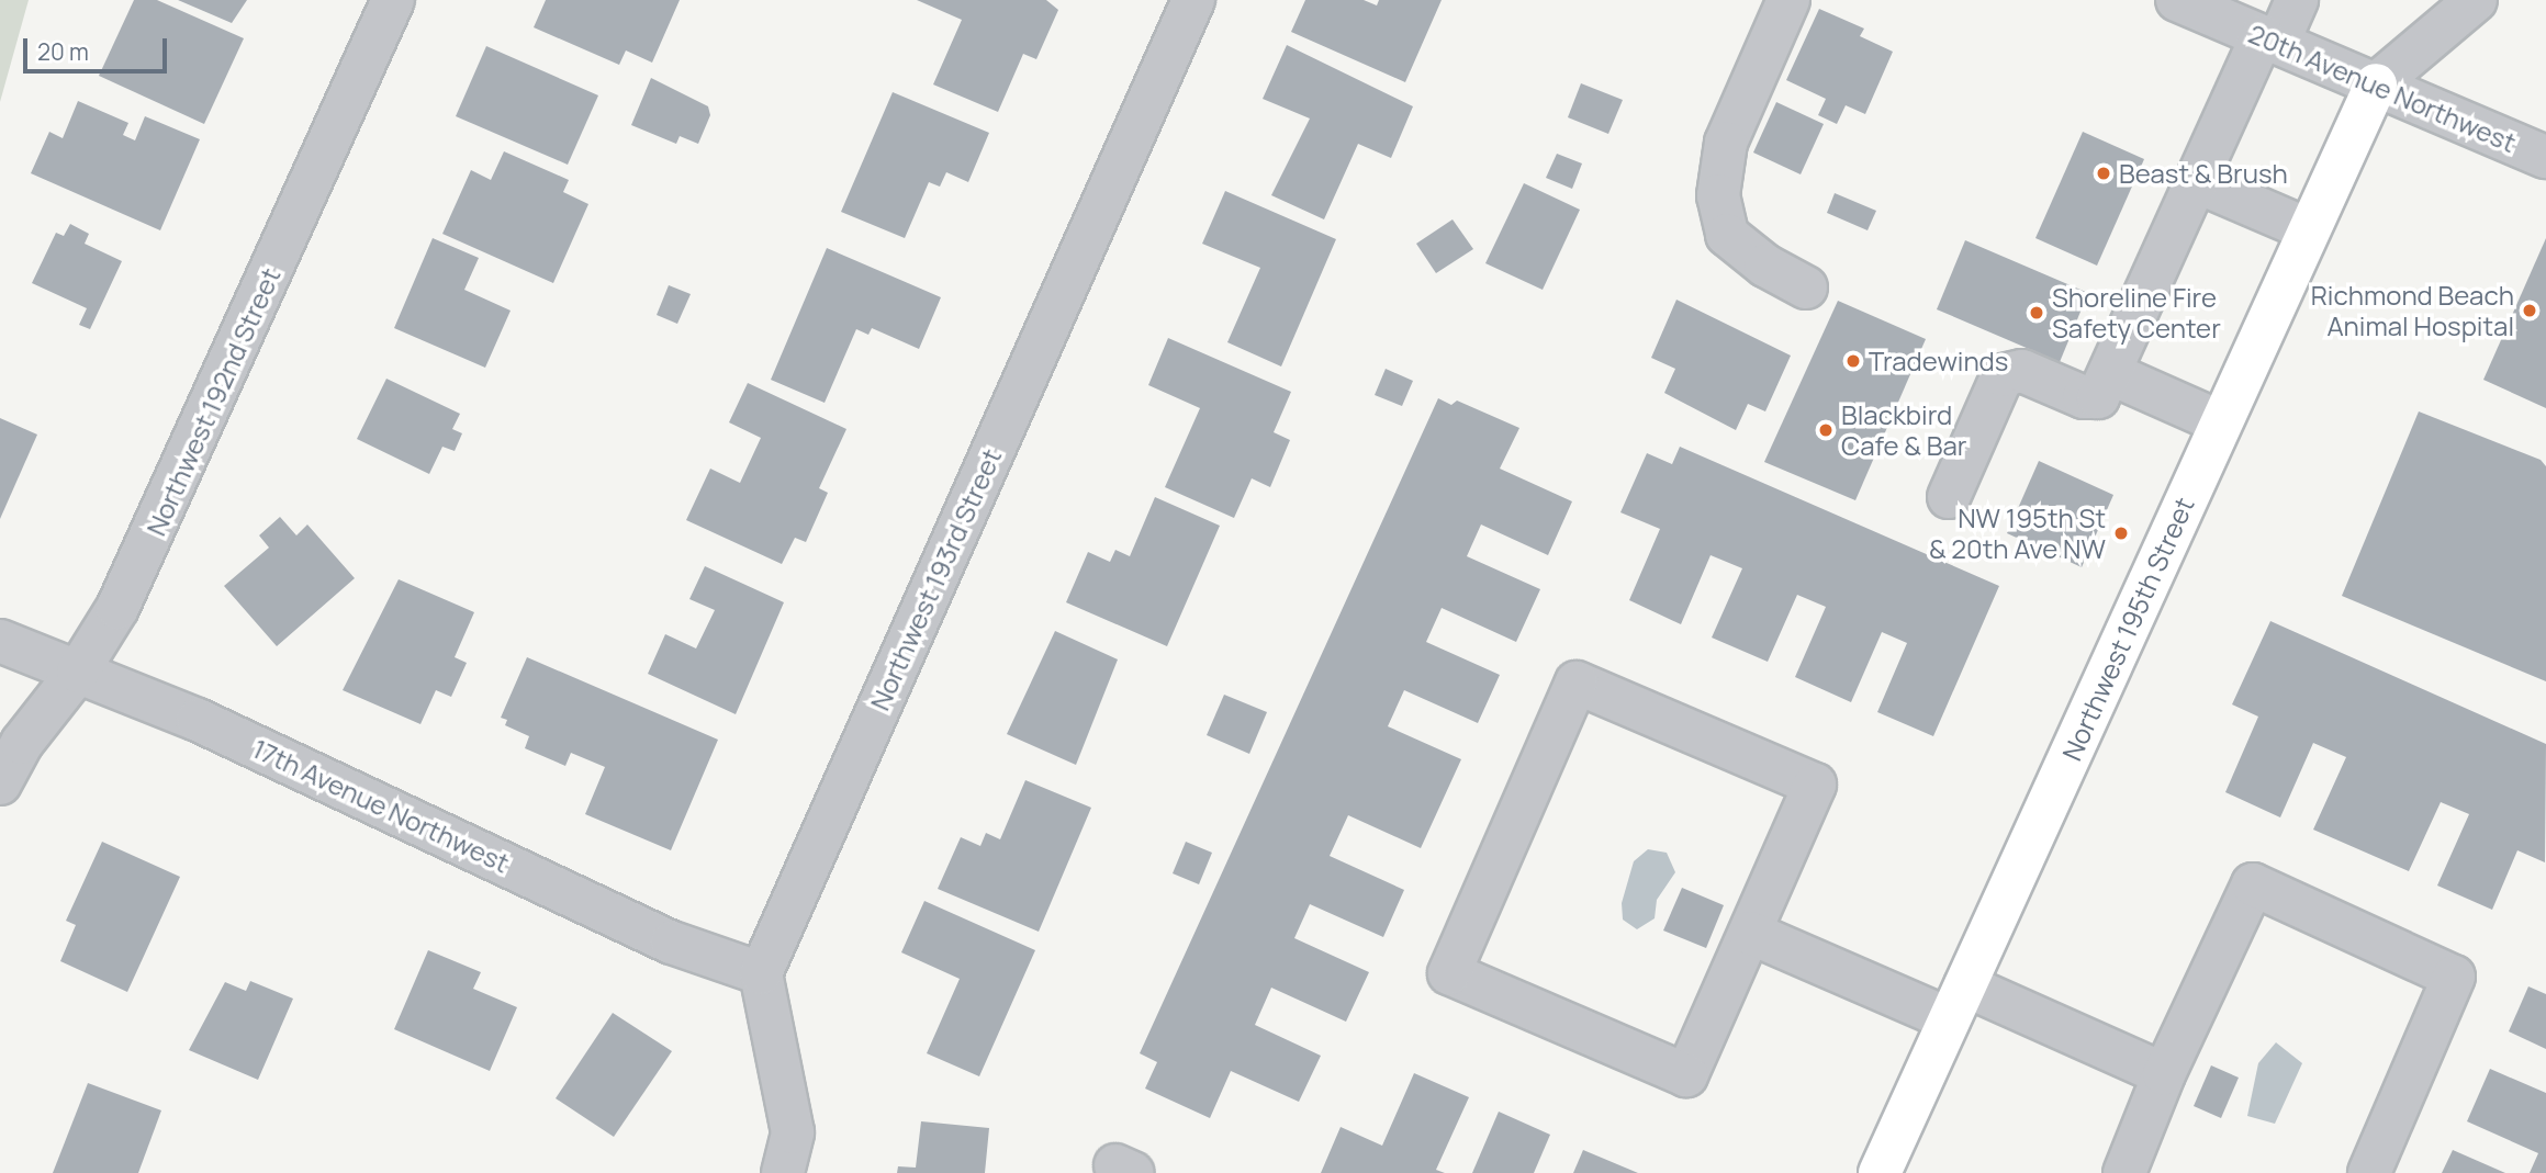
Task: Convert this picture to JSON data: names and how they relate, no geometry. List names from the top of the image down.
{
  "streets": {
    "main road": ["Northwest 195th Street"],
    "street": [
      "20th Avenue Northwest",
      "Northwest 192nd Street",
      "Northwest 193rd Street",
      "17th Avenue Northwest"
    ]
  },
  "crossings": [
    ["20th Avenue Northwest", "Northwest 195th Street"],
    ["Northwest 192nd Street", "17th Avenue Northwest"],
    ["Northwest 193rd Street", "17th Avenue Northwest"]
  ],
  "places": [
    "Beast & Brush",
    "Richmond Beach Animal Hospital",
    "Shoreline Fire Safety Center",
    "Tradewinds",
    "Blackbird Cafe & Bar",
    "NW 195th St & 20th Ave NW"
  ],
  "scale_bar": "20 m"
}
